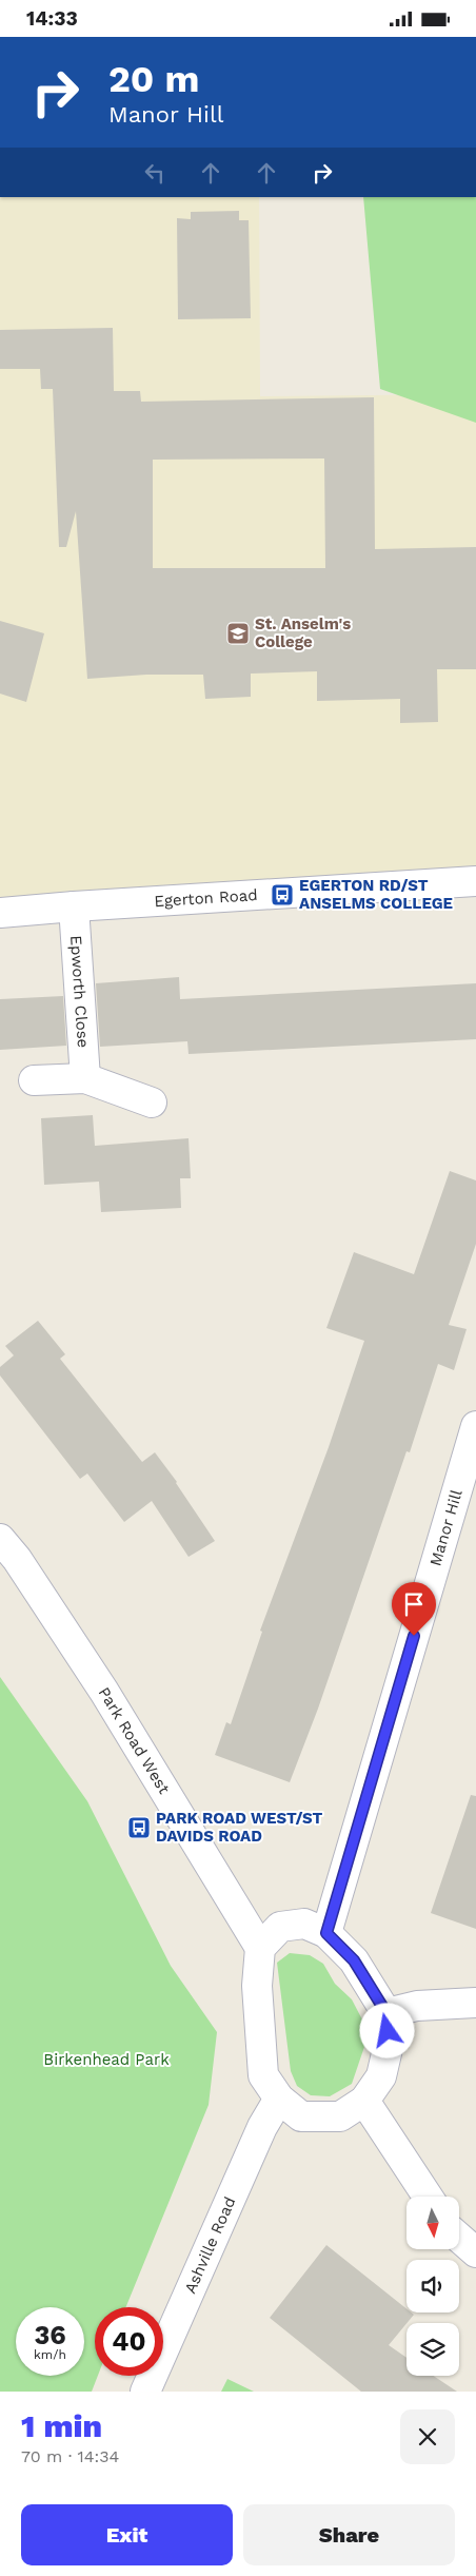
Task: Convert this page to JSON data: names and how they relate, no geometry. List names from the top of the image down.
{
  "streets": {
    "street": [
      "Egerton Road",
      "Epworth Close",
      "Manor Hill",
      "Park Road West",
      "Ashville Road"
    ]
  },
  "crossings": [
    ["Egerton Road", "Epworth Close"],
    ["Manor Hill", "Park Road West"],
    ["Manor Hill", "Ashville Road"],
    ["Park Road West", "Ashville Road"]
  ],
  "parks": ["Birkenhead Park"],
  "places": {
    "school or university": ["St. Anselm's College"],
    "bus stop": ["EGERTON RD/ST ANSELMS COLLEGE", "PARK ROAD WEST/ST DAVIDS ROAD"]
  },
  "north": "bottom",
  "page": {
    "status": "14:33",
    "turn": ["20 m", "Manor Hill"],
    "speed": "36 km/h",
    "limit": "40",
    "heading": ["1 min", "70 m · 14:34"],
    "buttons": ["Exit", "Share"]
  }
}
